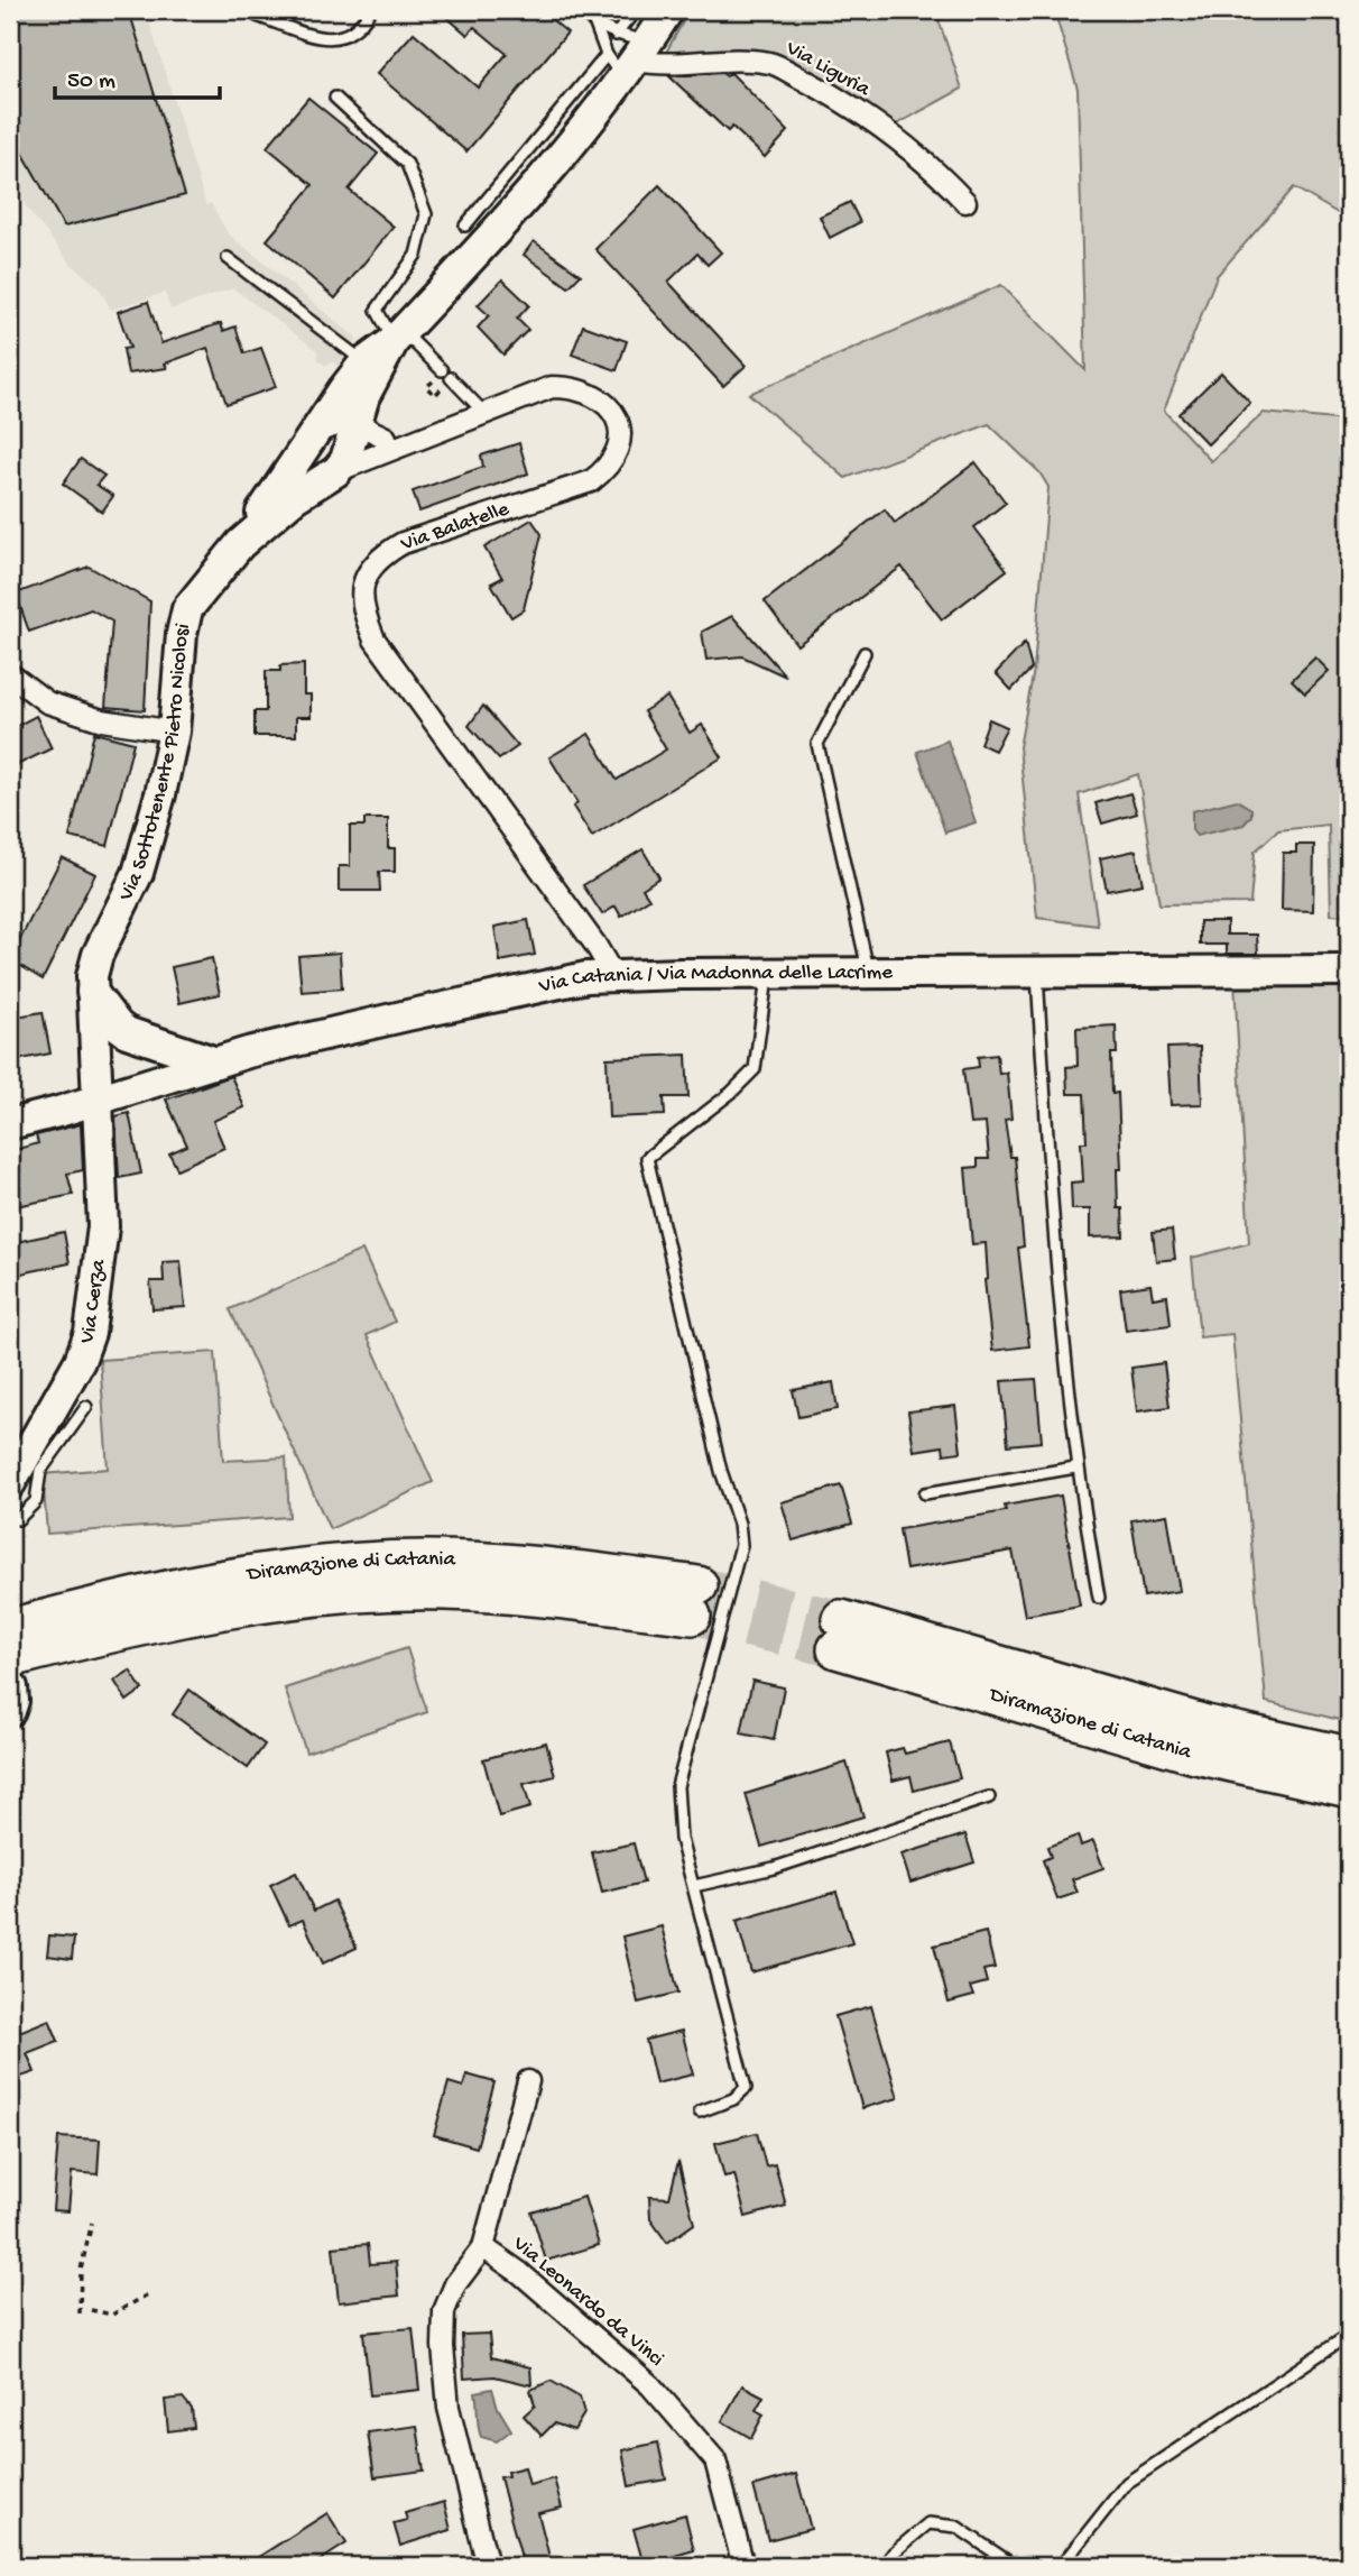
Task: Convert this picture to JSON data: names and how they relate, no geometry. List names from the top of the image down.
{
  "streets": {
    "highway": ["Diramazione di Catania"],
    "main road": ["Via Sottotenente Pietro Nicolosi", "Via Catania / Via Madonna delle Lacrime", "Via Cerza"],
    "street": ["Via Liguria", "Via Balatelle", "Via Leonardo da Vinci"]
  },
  "crossings": [
    ["Via Balatelle", "Via Catania / Via Madonna delle Lacrime"],
    ["Via Sottotenente Pietro Nicolosi", "Via Cerza"],
    ["Via Catania / Via Madonna delle Lacrime", "Via Cerza"]
  ],
  "scale_bar": "50 m"
}
